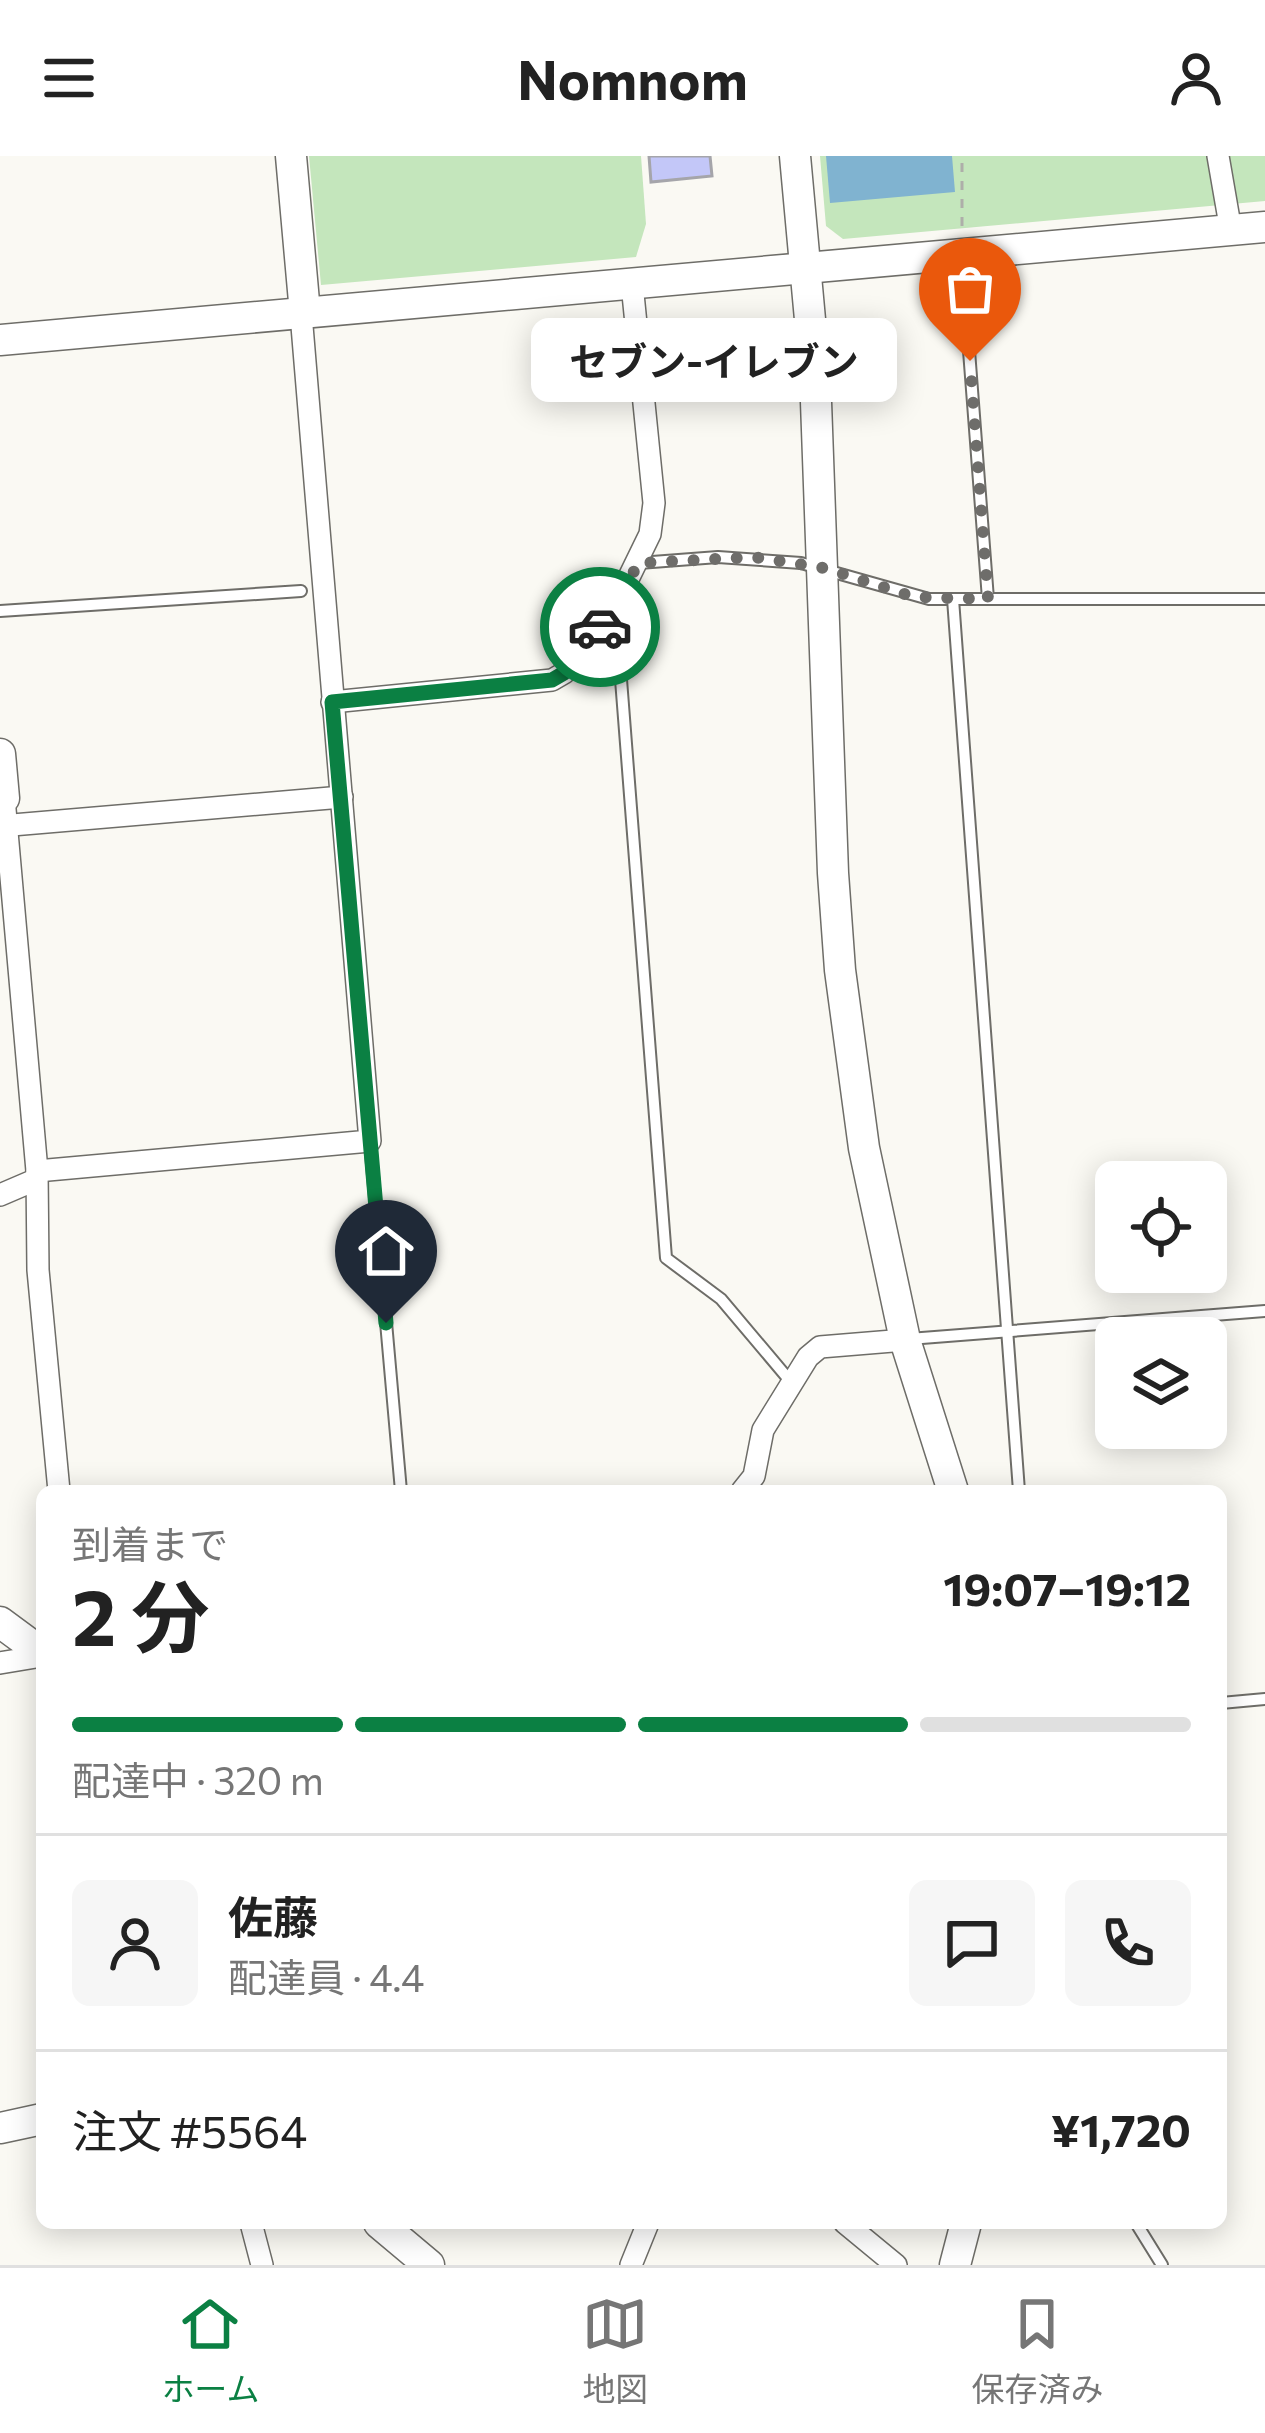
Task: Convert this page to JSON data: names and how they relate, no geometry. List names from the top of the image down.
{
  "places": ["セブン-イレブン"],
  "page": {
    "header": "Nomnom",
    "bubble": "セブン-イレブン",
    "heading": ["2 分", "到着まで", "19:07–19:12"],
    "panel": [
      "佐藤",
      "配達員 · 4.4",
      "注文 #5564",
      "¥1,720"
    ],
    "bar": "配達中 · 320 m",
    "tabs": ["ホーム", "地図", "保存済み"]
  }
}
